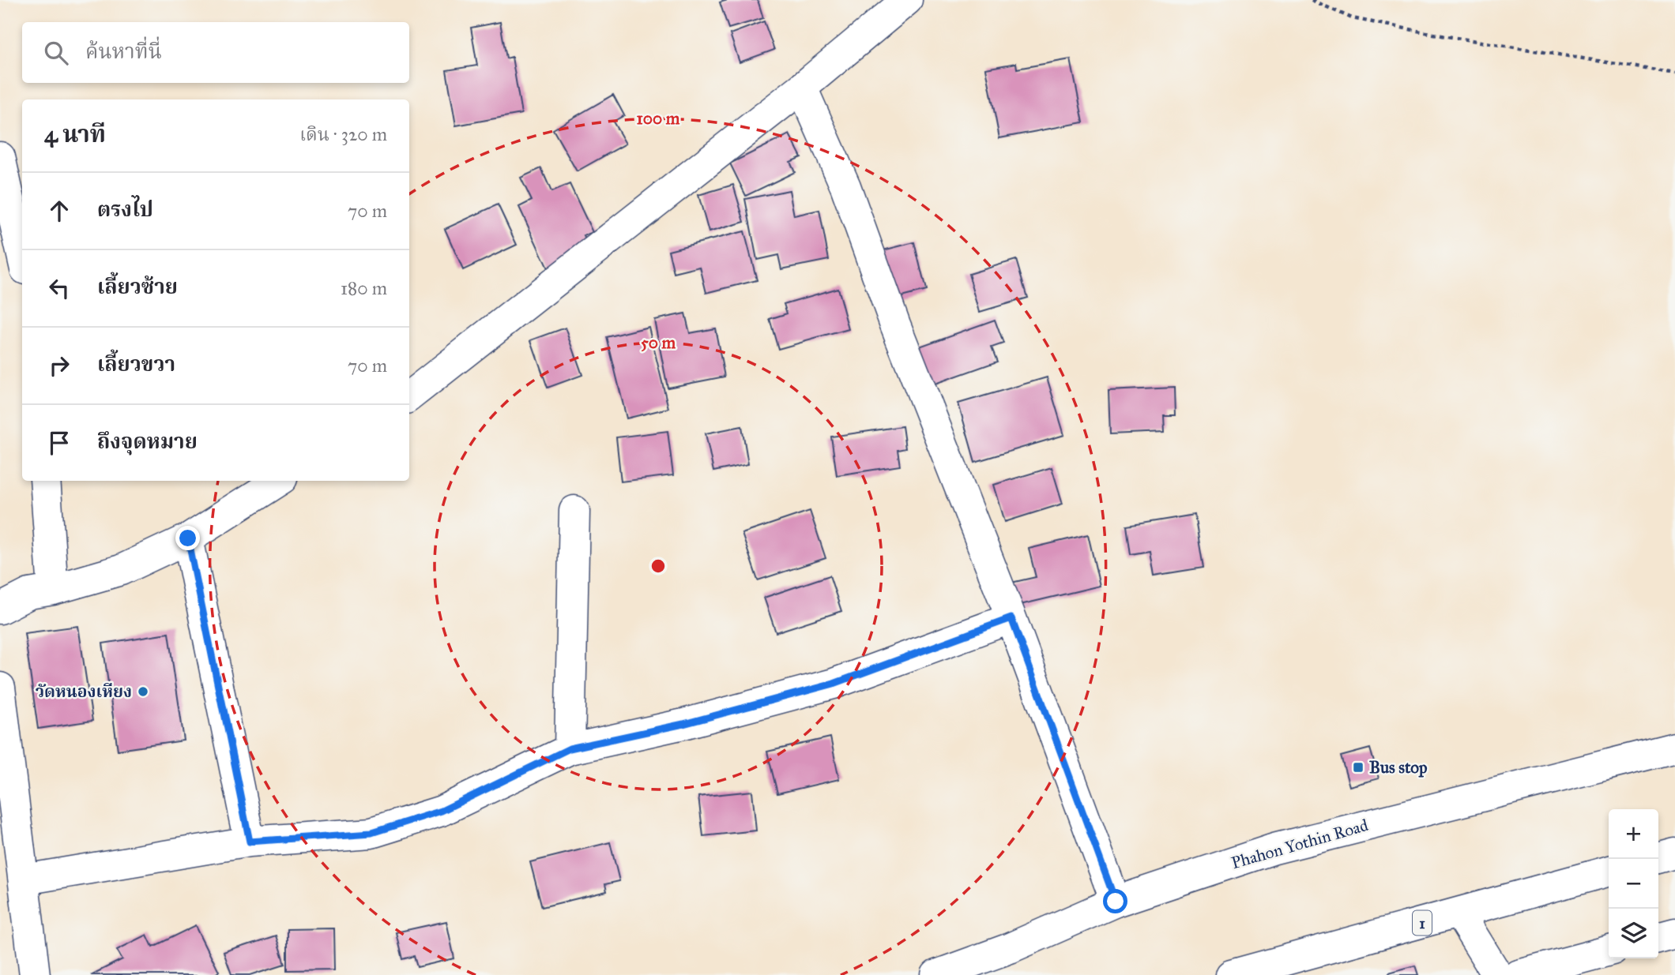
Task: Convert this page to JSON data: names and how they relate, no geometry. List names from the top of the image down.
{
  "streets": {
    "main road": ["Phahon Yothin Road", "1"]
  },
  "places": {
    "other": ["วัดหนองเหียง"],
    "transit": ["Bus stop"]
  },
  "page": {
    "search": "ค้นหาที่นี่",
    "heading": ["4 นาที", "เดิน · 320 m"],
    "list": [
      ["ตรงไป", "70 m"],
      ["เลี้ยวซ้าย", "180 m"],
      ["เลี้ยวขวา", "70 m"],
      "ถึงจุดหมาย"
    ],
    "map_buttons": ["+", "−"]
  },
  "rings": ["100 m", "50 m"]
}
